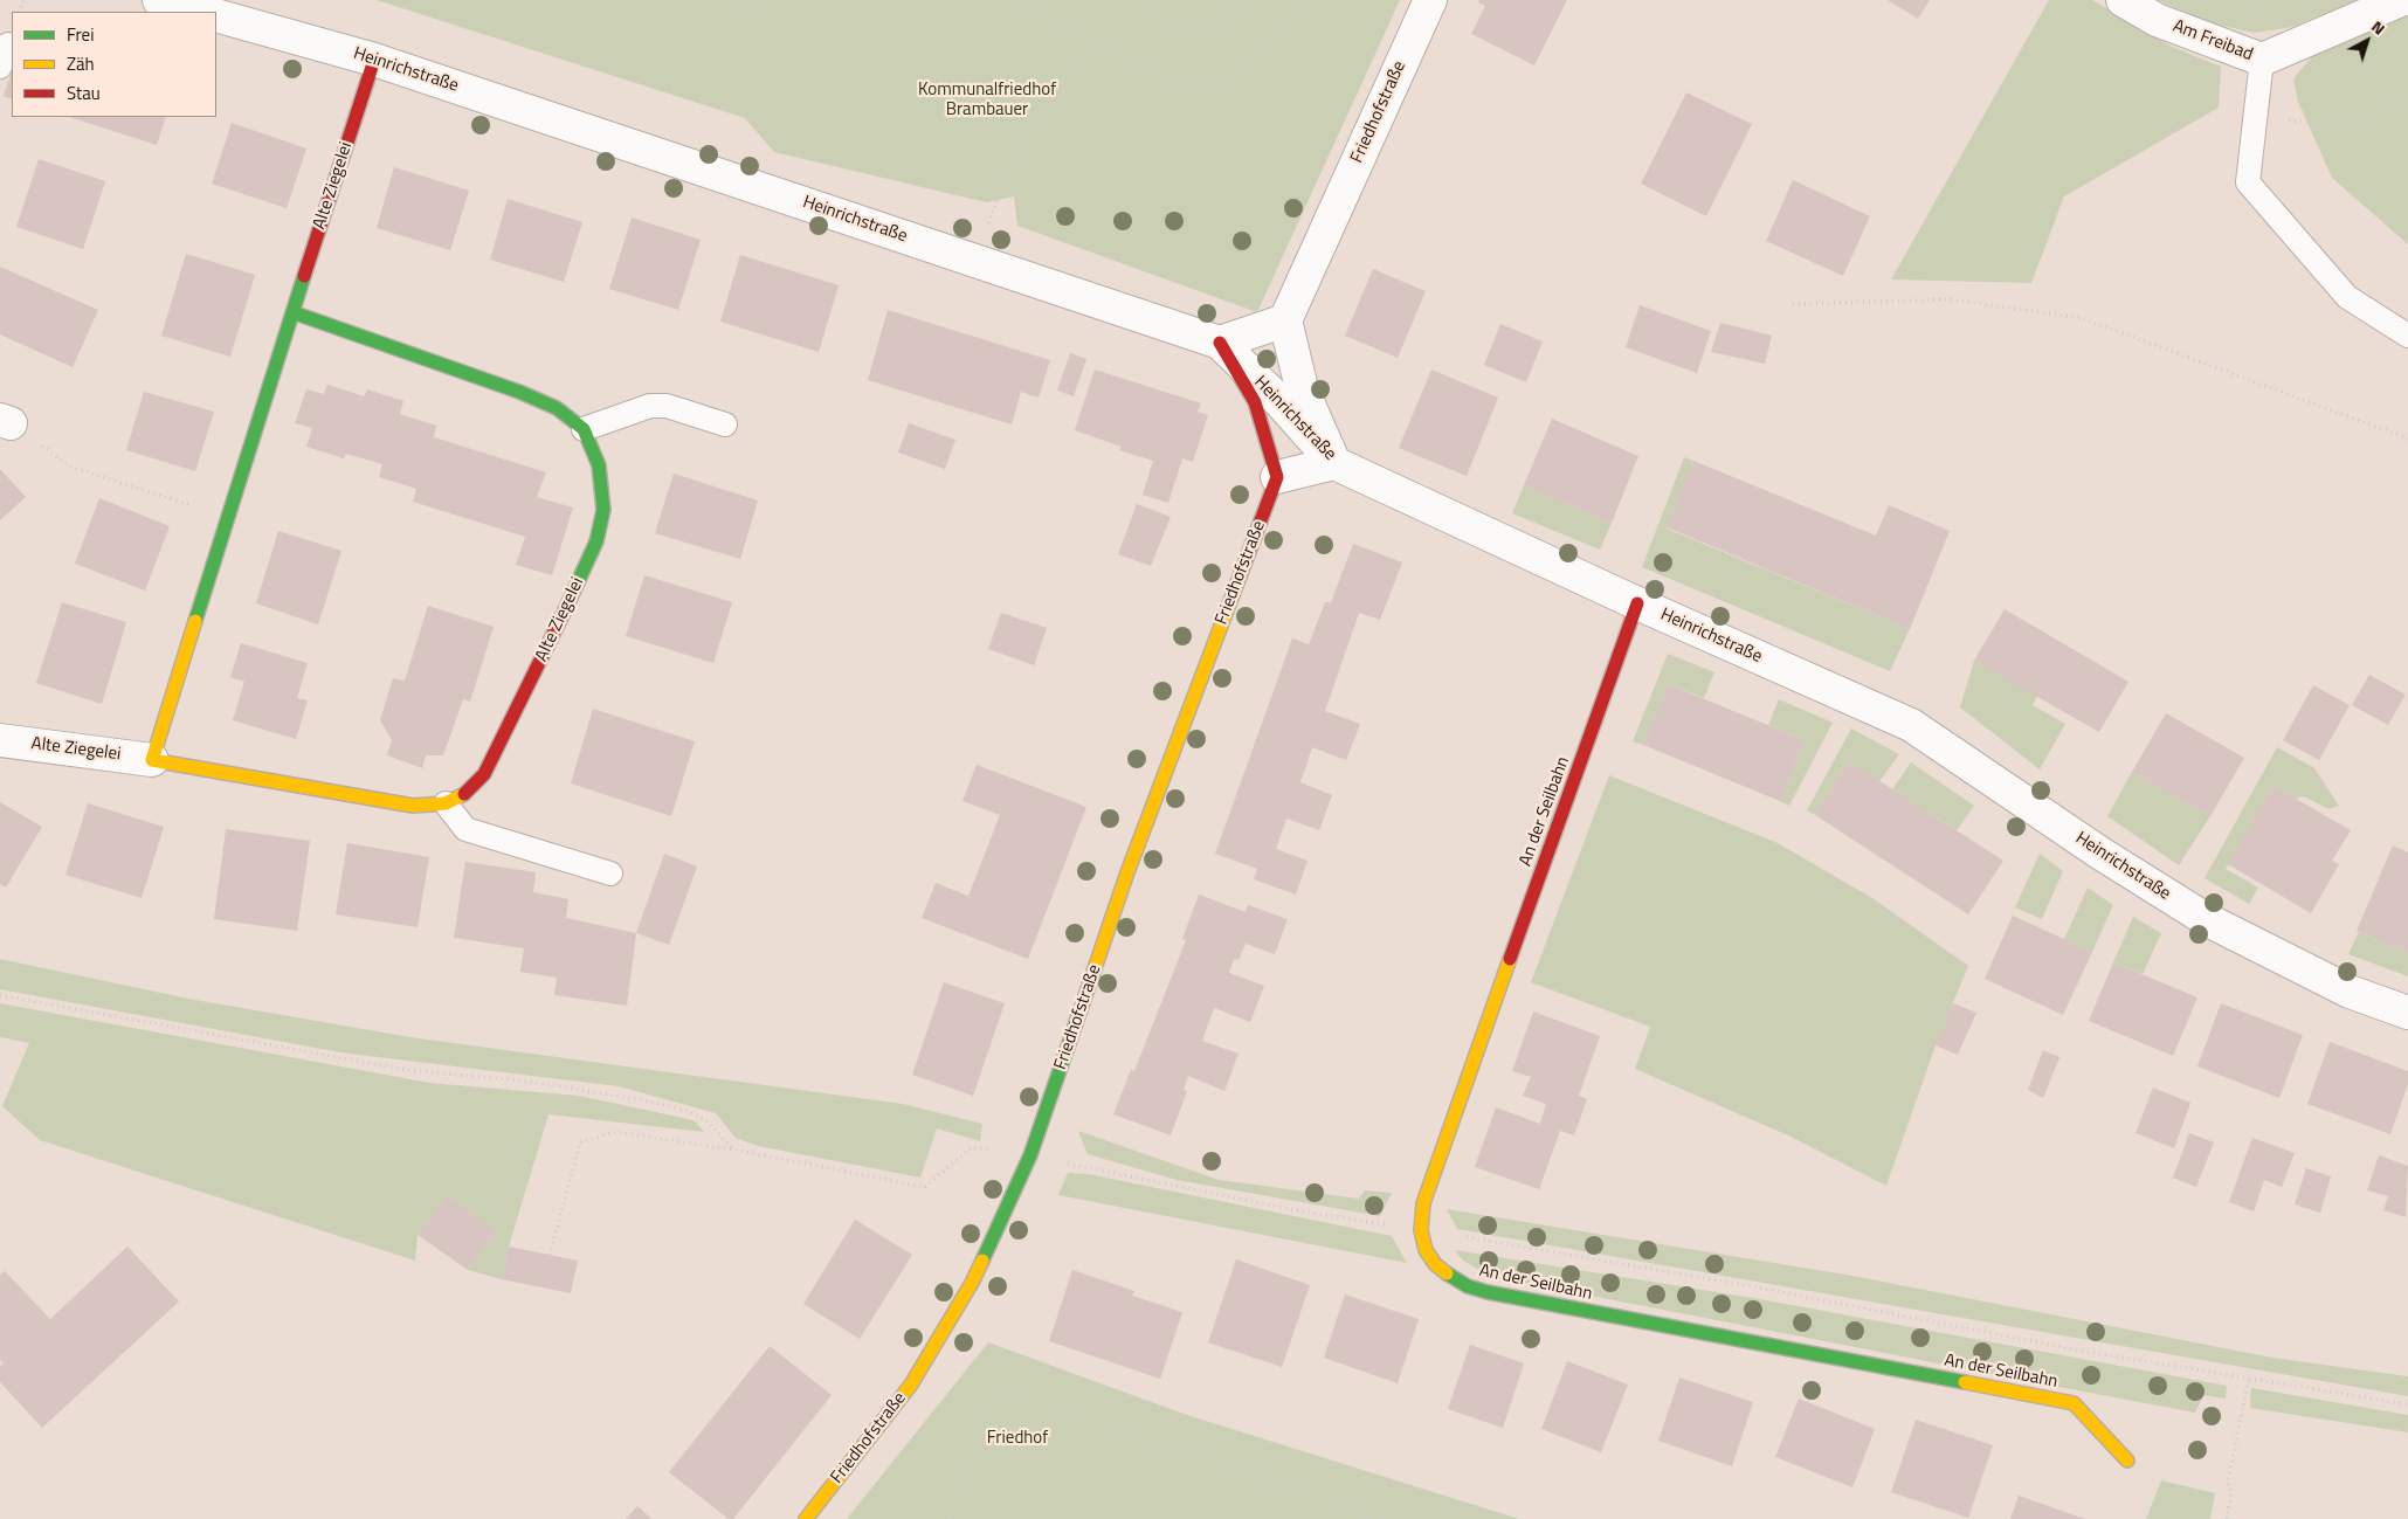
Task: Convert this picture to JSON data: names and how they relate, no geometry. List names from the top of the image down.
{
  "streets": {
    "street": [
      "Am Freibad",
      "Heinrichstraße",
      "Friedhofstraße",
      "Alte Ziegelei",
      "An der Seilbahn"
    ]
  },
  "crossings": [
    ["Heinrichstraße", "Alte Ziegelei"],
    ["Heinrichstraße", "An der Seilbahn"]
  ],
  "parks": ["Kommunalfriedhof Brambauer", "Friedhof"],
  "legend": ["Frei", "Zäh", "Stau"],
  "north": "top right"
}
